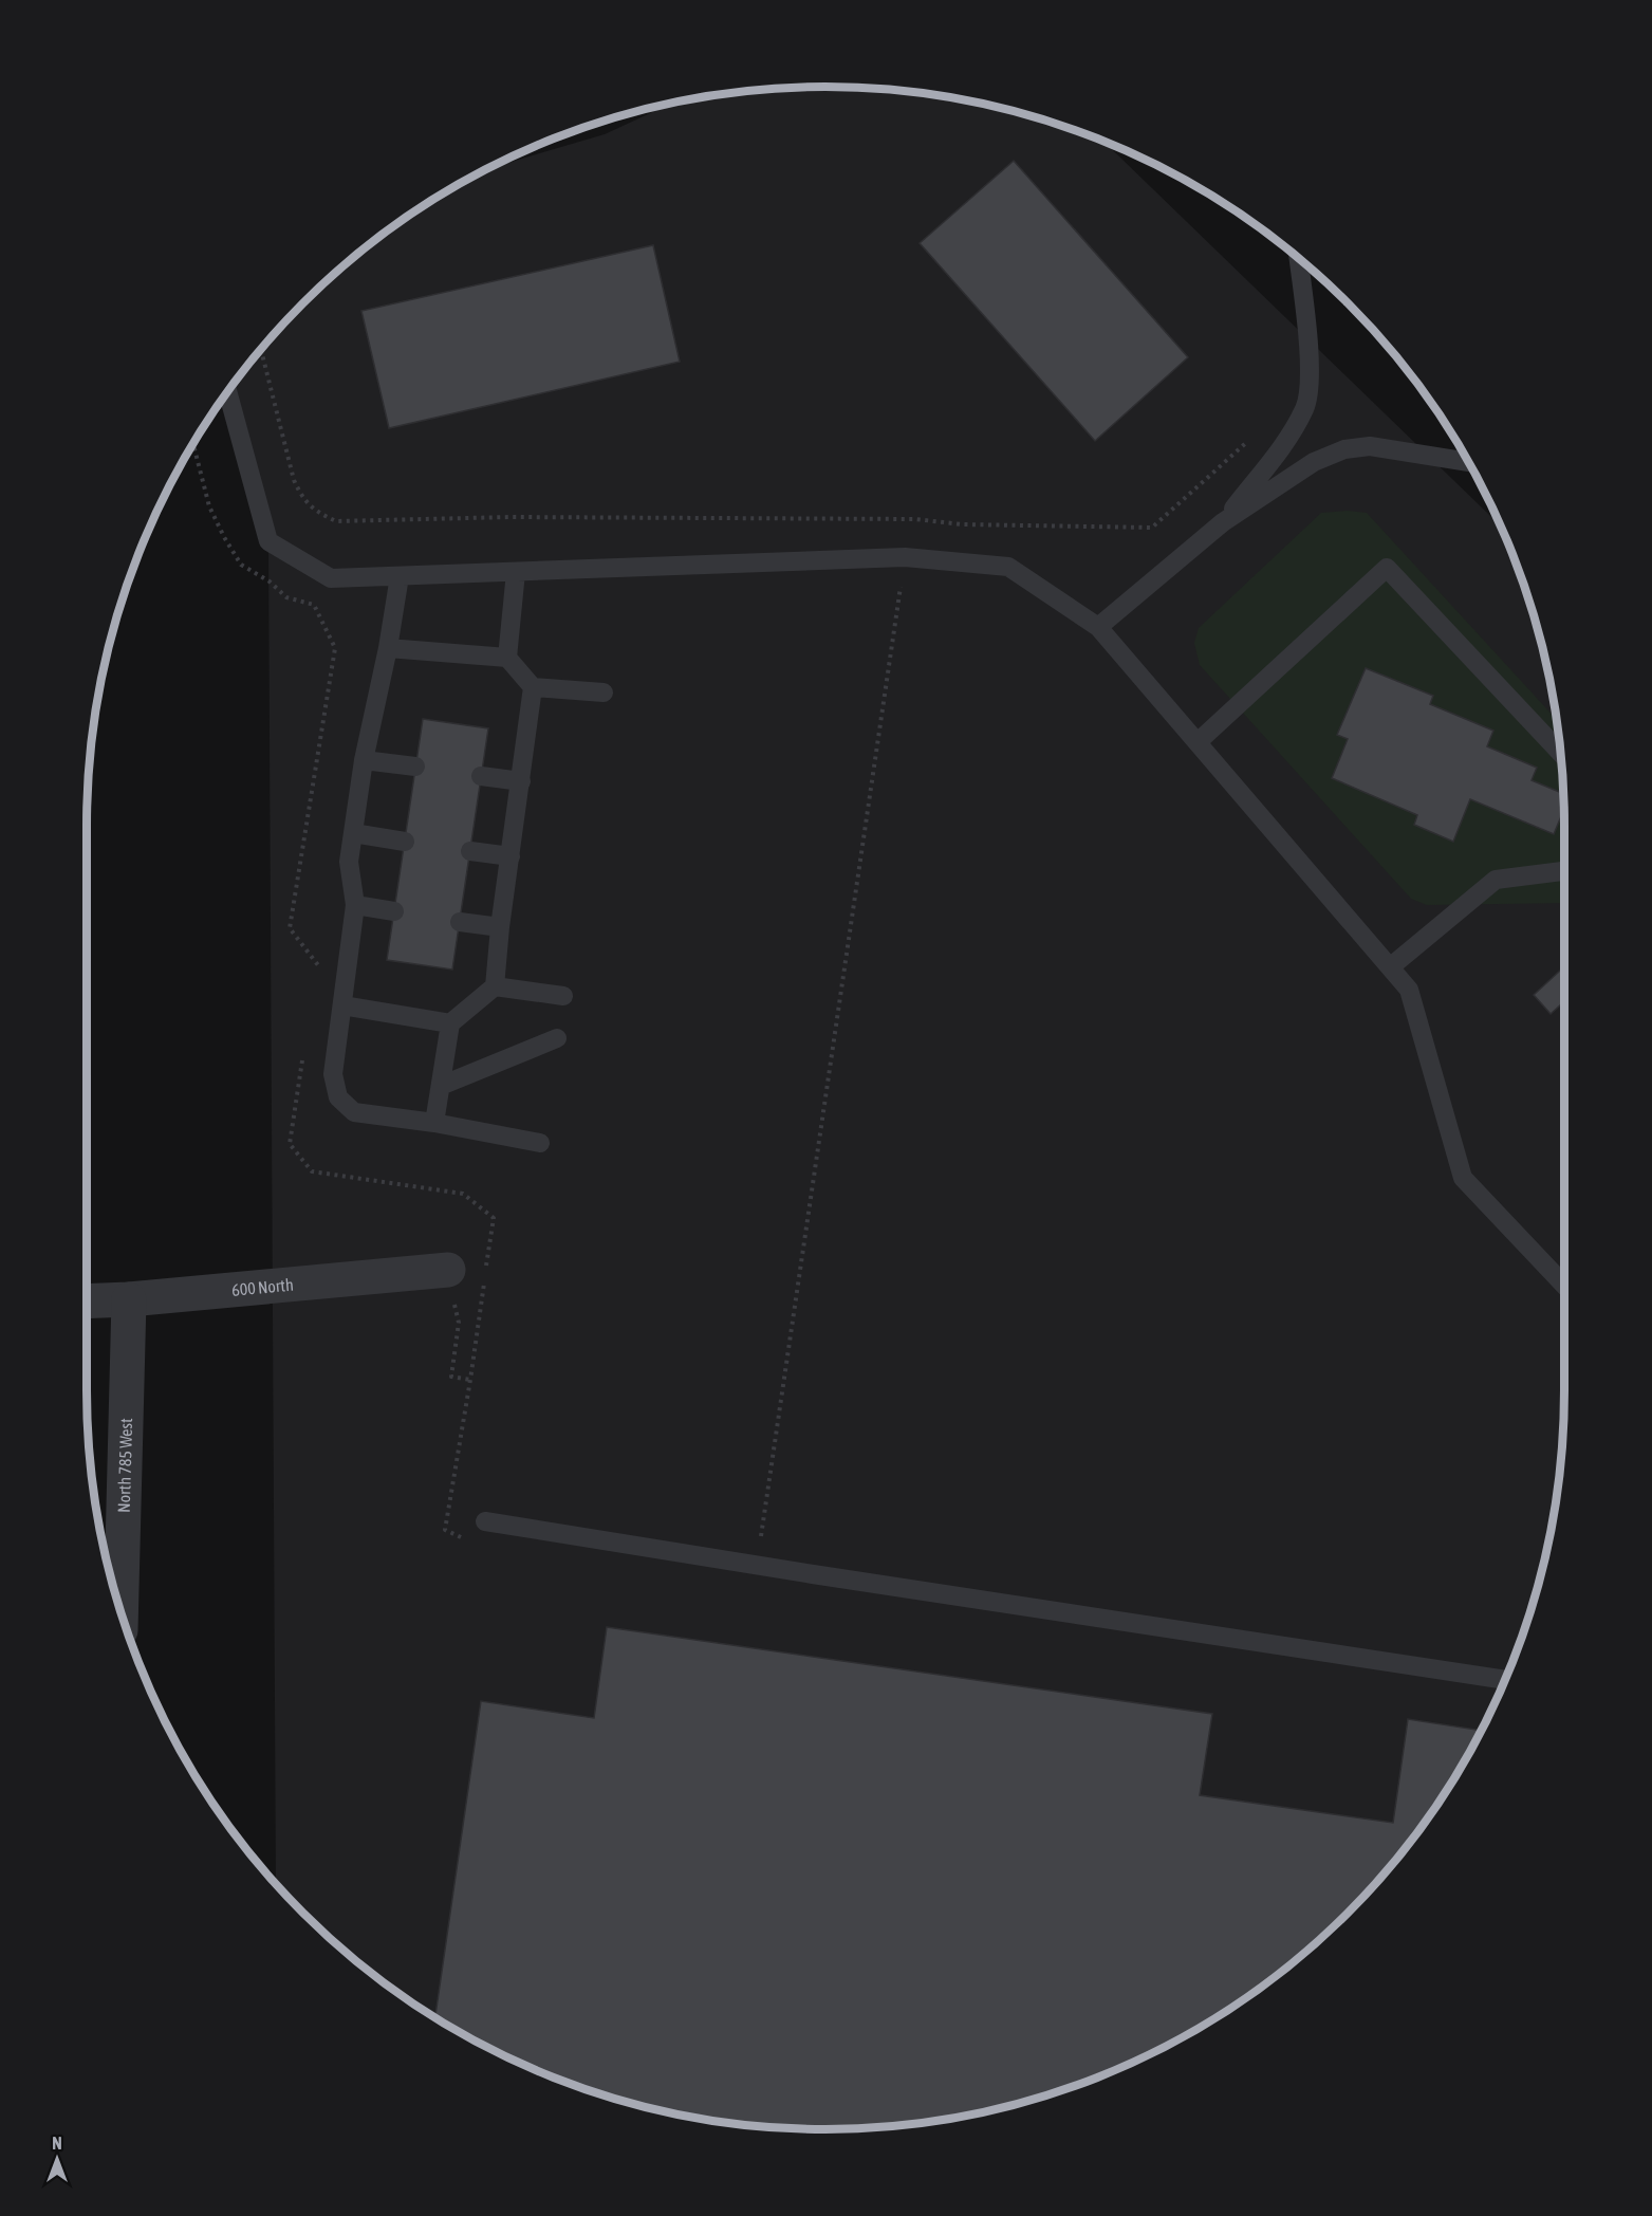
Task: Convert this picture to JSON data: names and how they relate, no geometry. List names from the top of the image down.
{
  "streets": {
    "street": ["600 North", "North 785 West"]
  },
  "crossings": [
    ["600 North", "North 785 West"]
  ],
  "north": "top"
}
